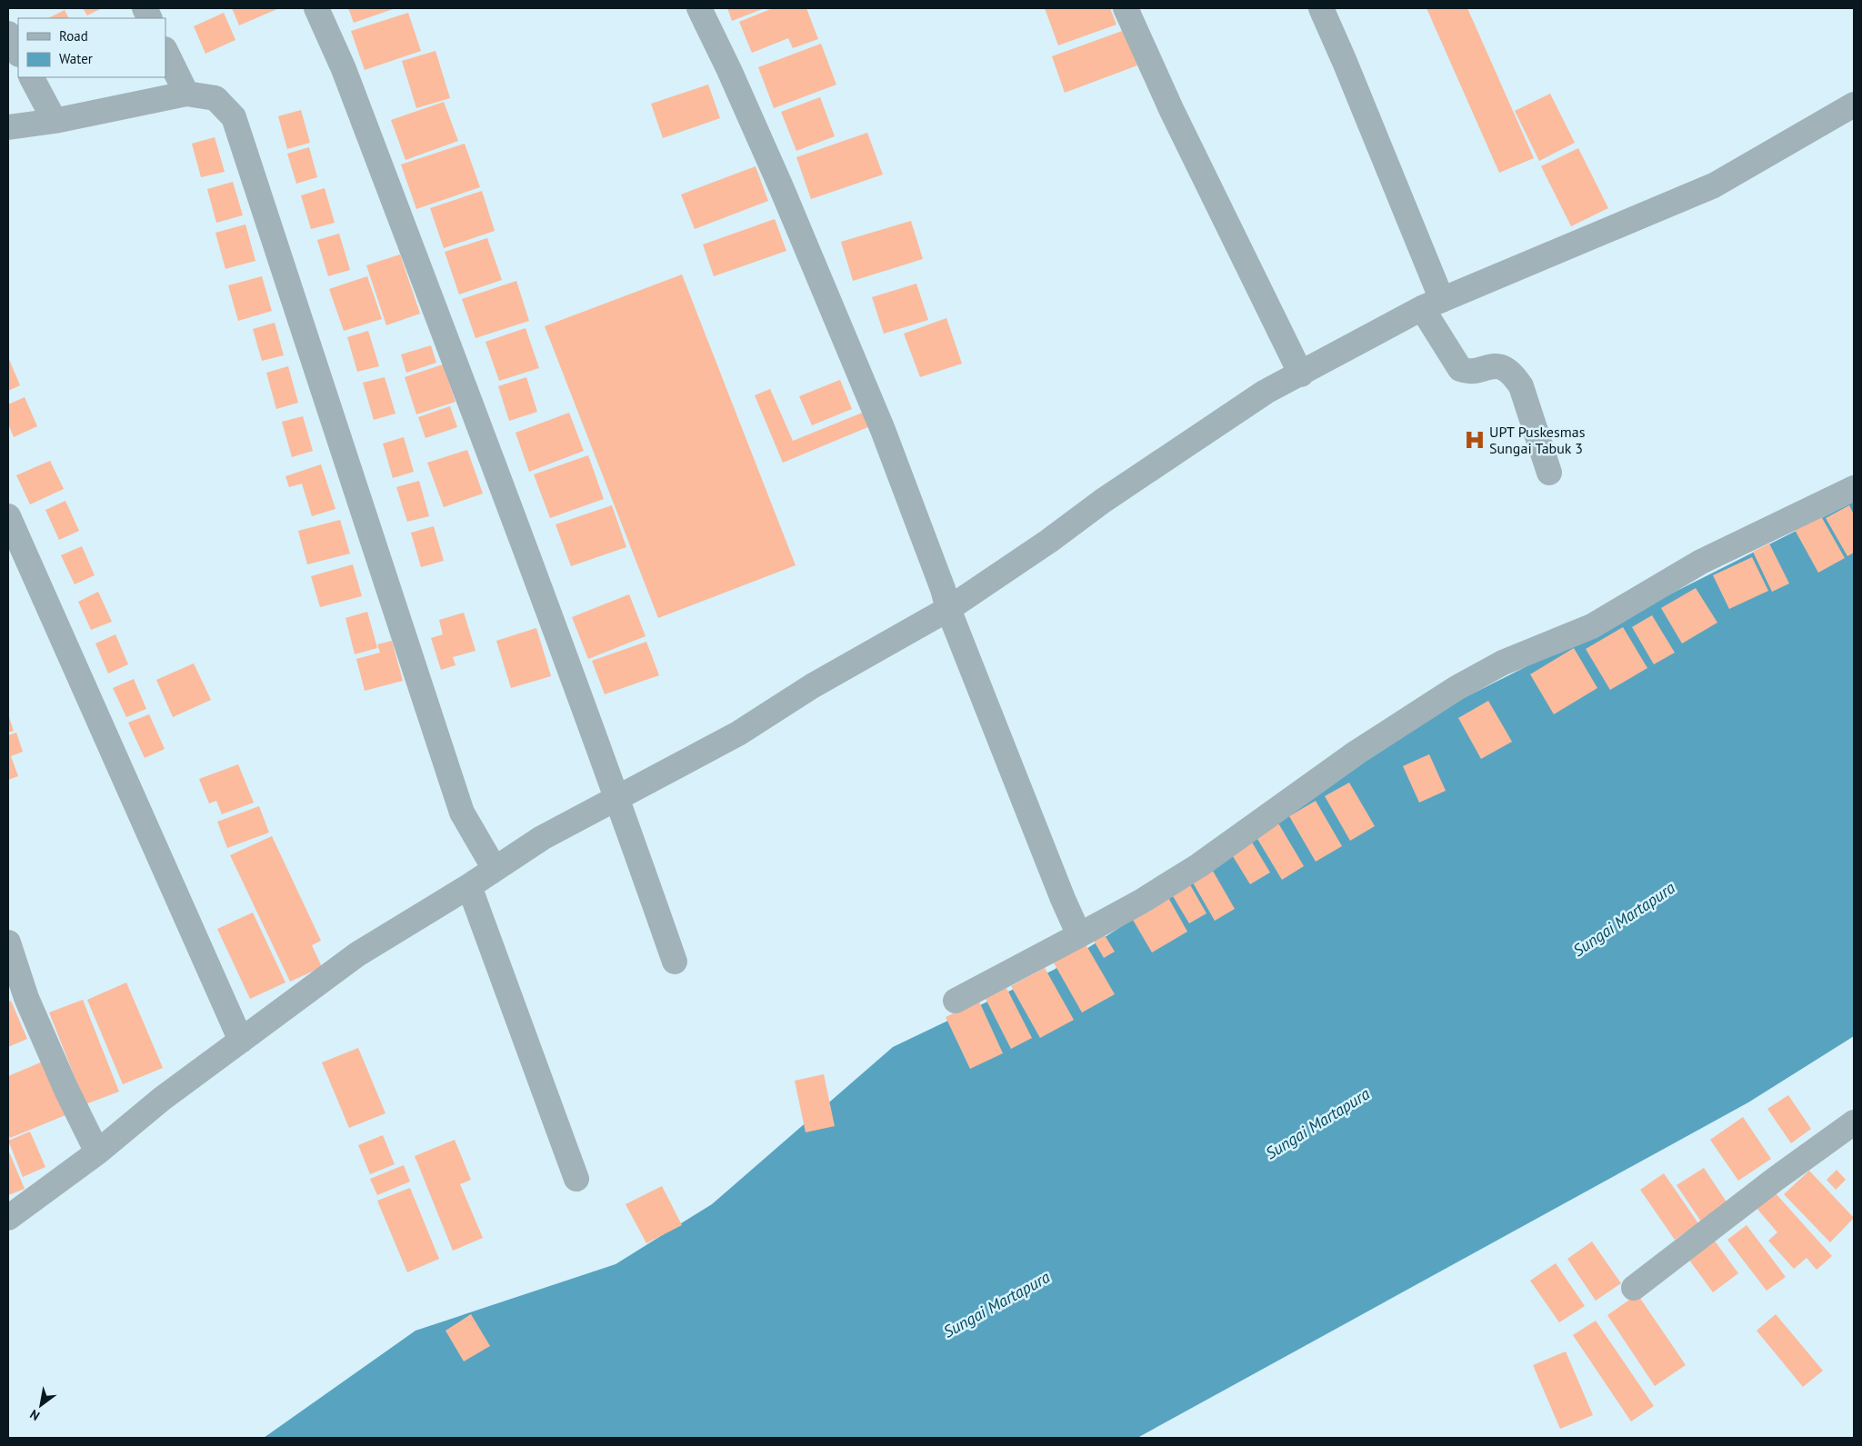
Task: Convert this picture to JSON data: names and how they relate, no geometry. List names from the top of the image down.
{
  "water": ["Sungai Martapura"],
  "places": {
    "hospital": ["UPT Puskesmas Sungai Tabuk 3"]
  },
  "legend": ["Road", "Water"],
  "north": "bottom left"
}
